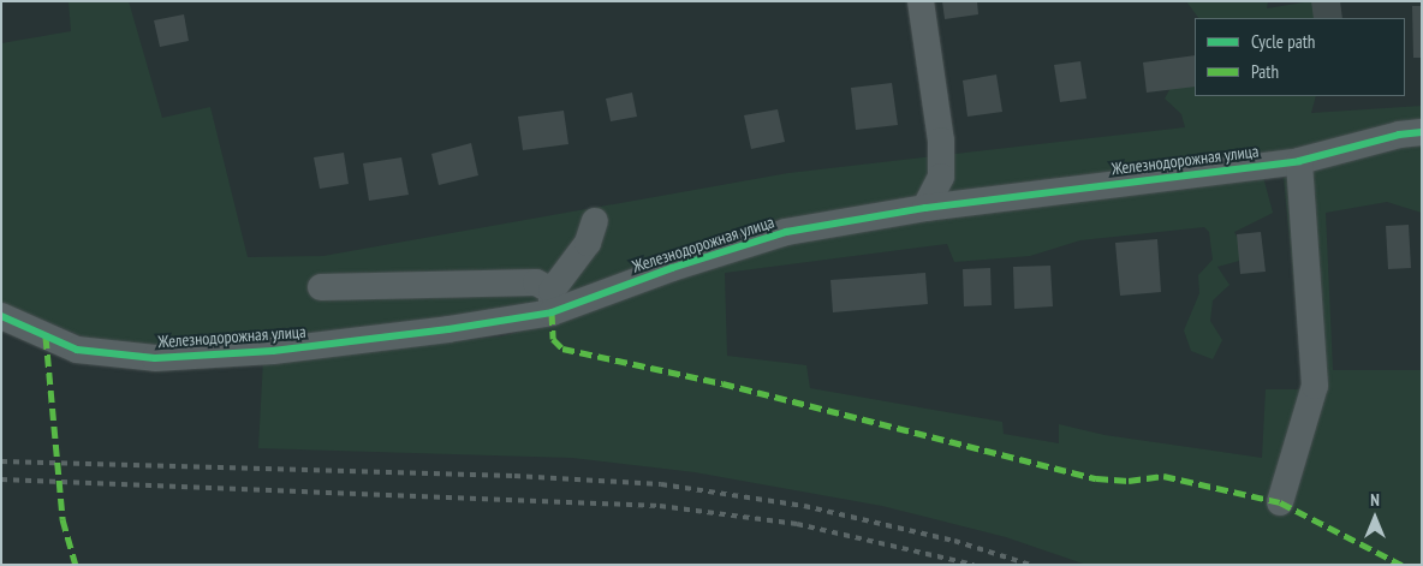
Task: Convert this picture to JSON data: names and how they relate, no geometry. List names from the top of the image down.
{
  "streets": {
    "street": ["Железнодорожная улица"]
  },
  "legend": ["Cycle path", "Path"],
  "north": "top"
}
